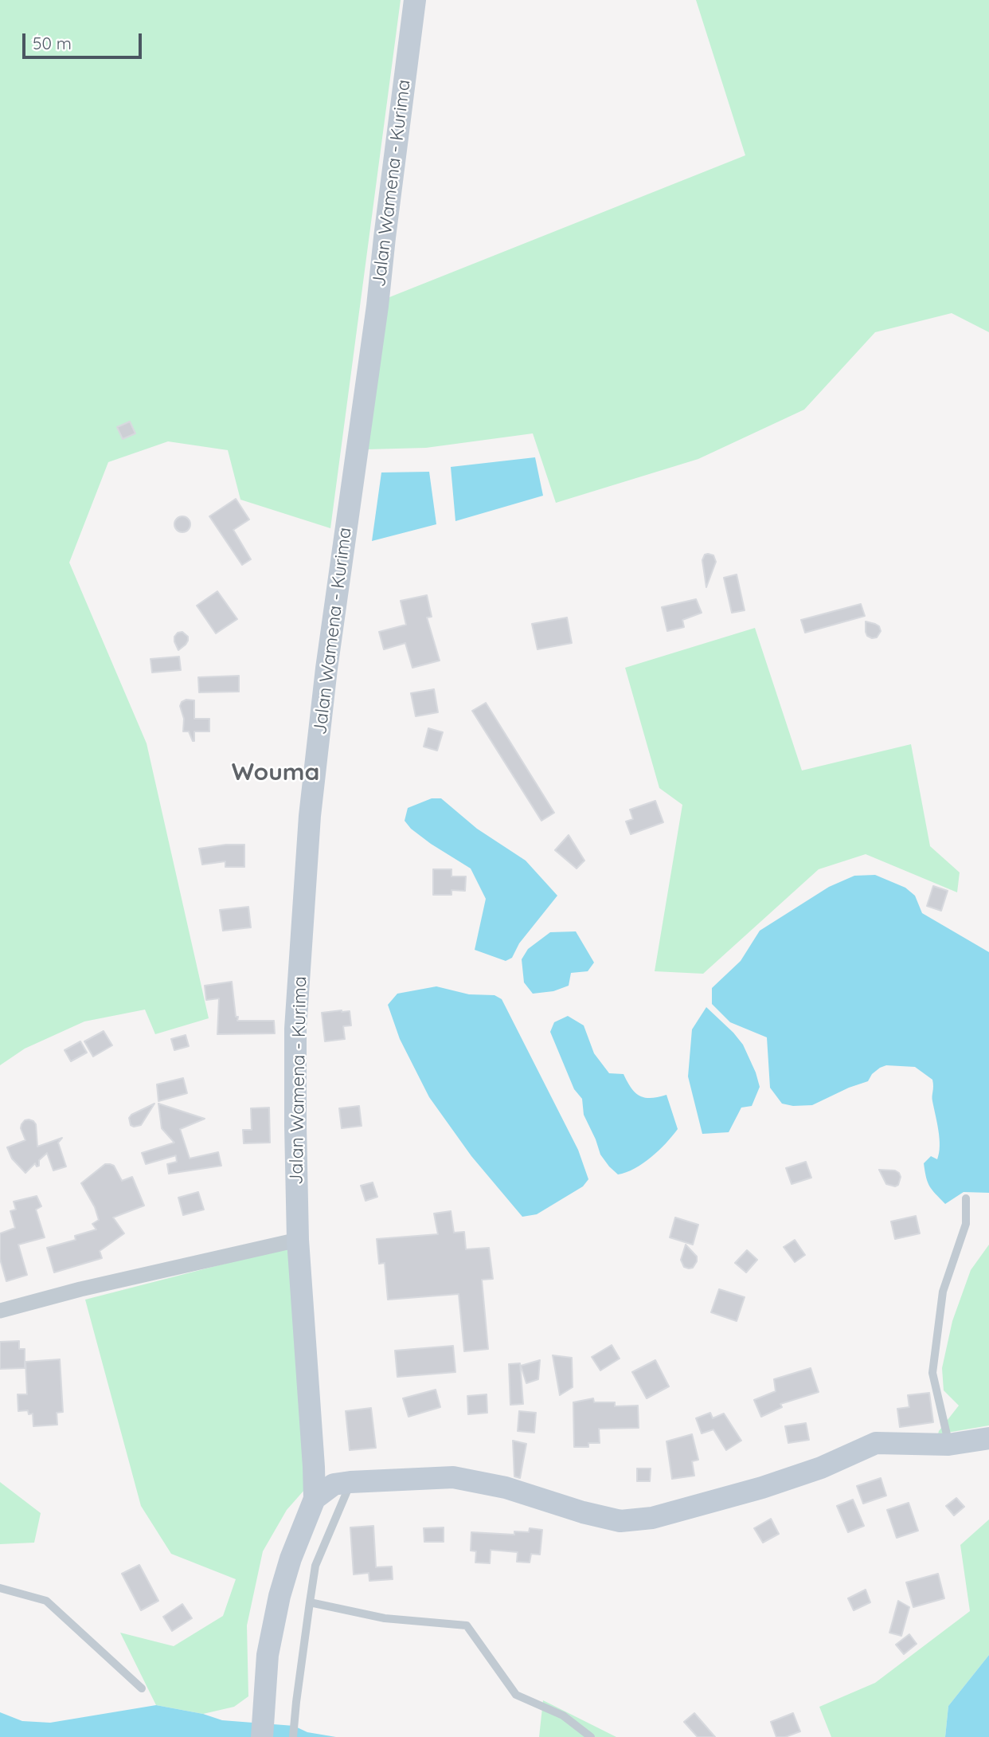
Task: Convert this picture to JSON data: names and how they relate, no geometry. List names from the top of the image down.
{
  "streets": {
    "main road": ["Jalan Wamena - Kurima"]
  },
  "districts": ["Wouma"],
  "scale_bar": "50 m"
}
